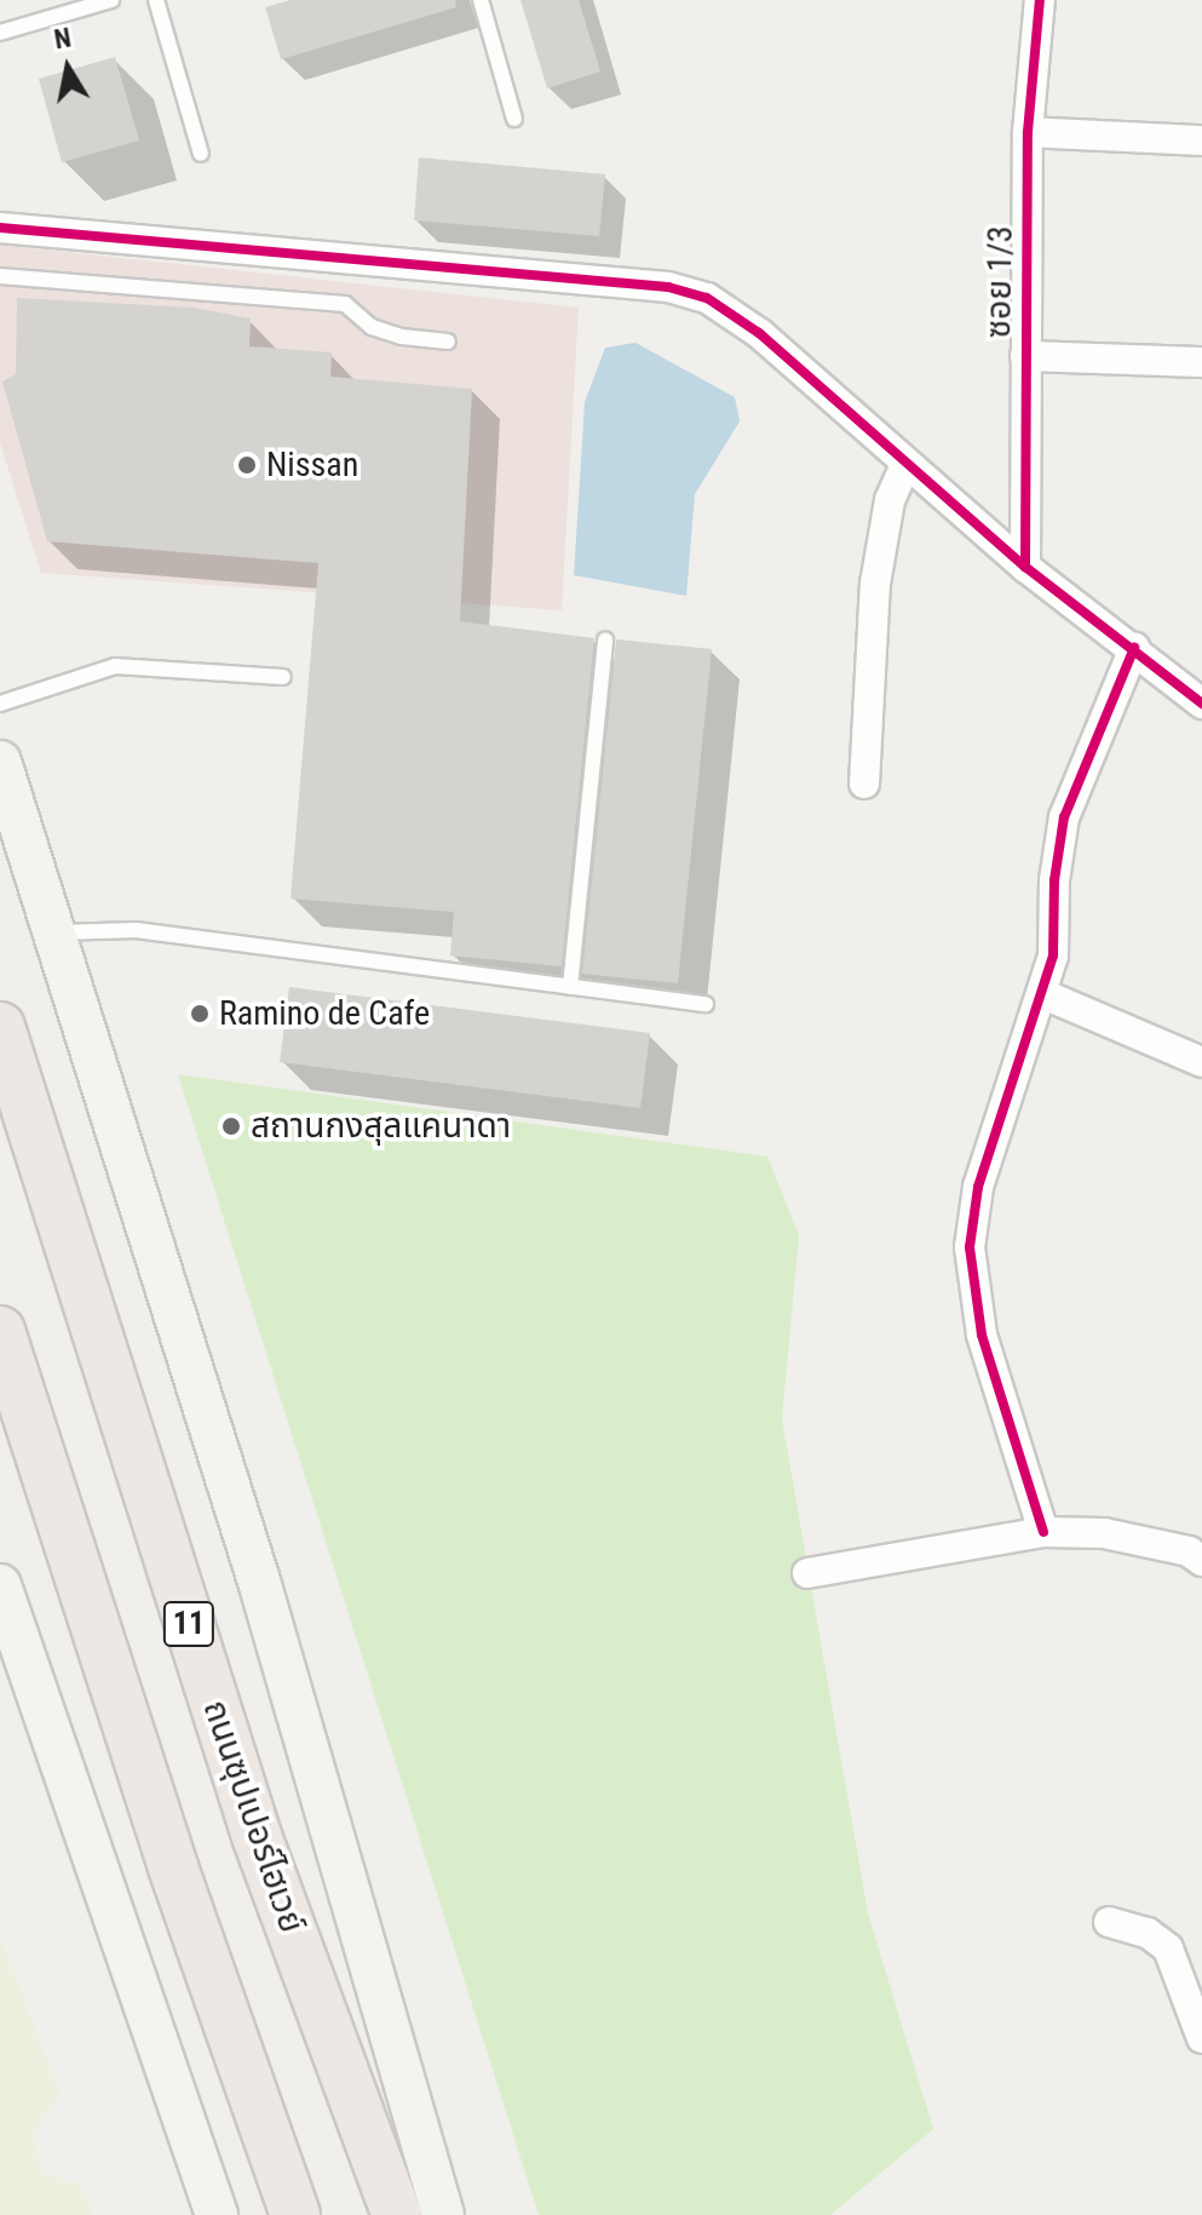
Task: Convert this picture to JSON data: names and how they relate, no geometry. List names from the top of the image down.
{
  "streets": {
    "highway": ["11", "ถนนซุปเปอร์ไฮเวย์"],
    "street": ["ซอย 1/3"]
  },
  "places": ["Nissan", "Ramino de Cafe", "สถานกงสุลแคนาดา"],
  "north": "top"
}
